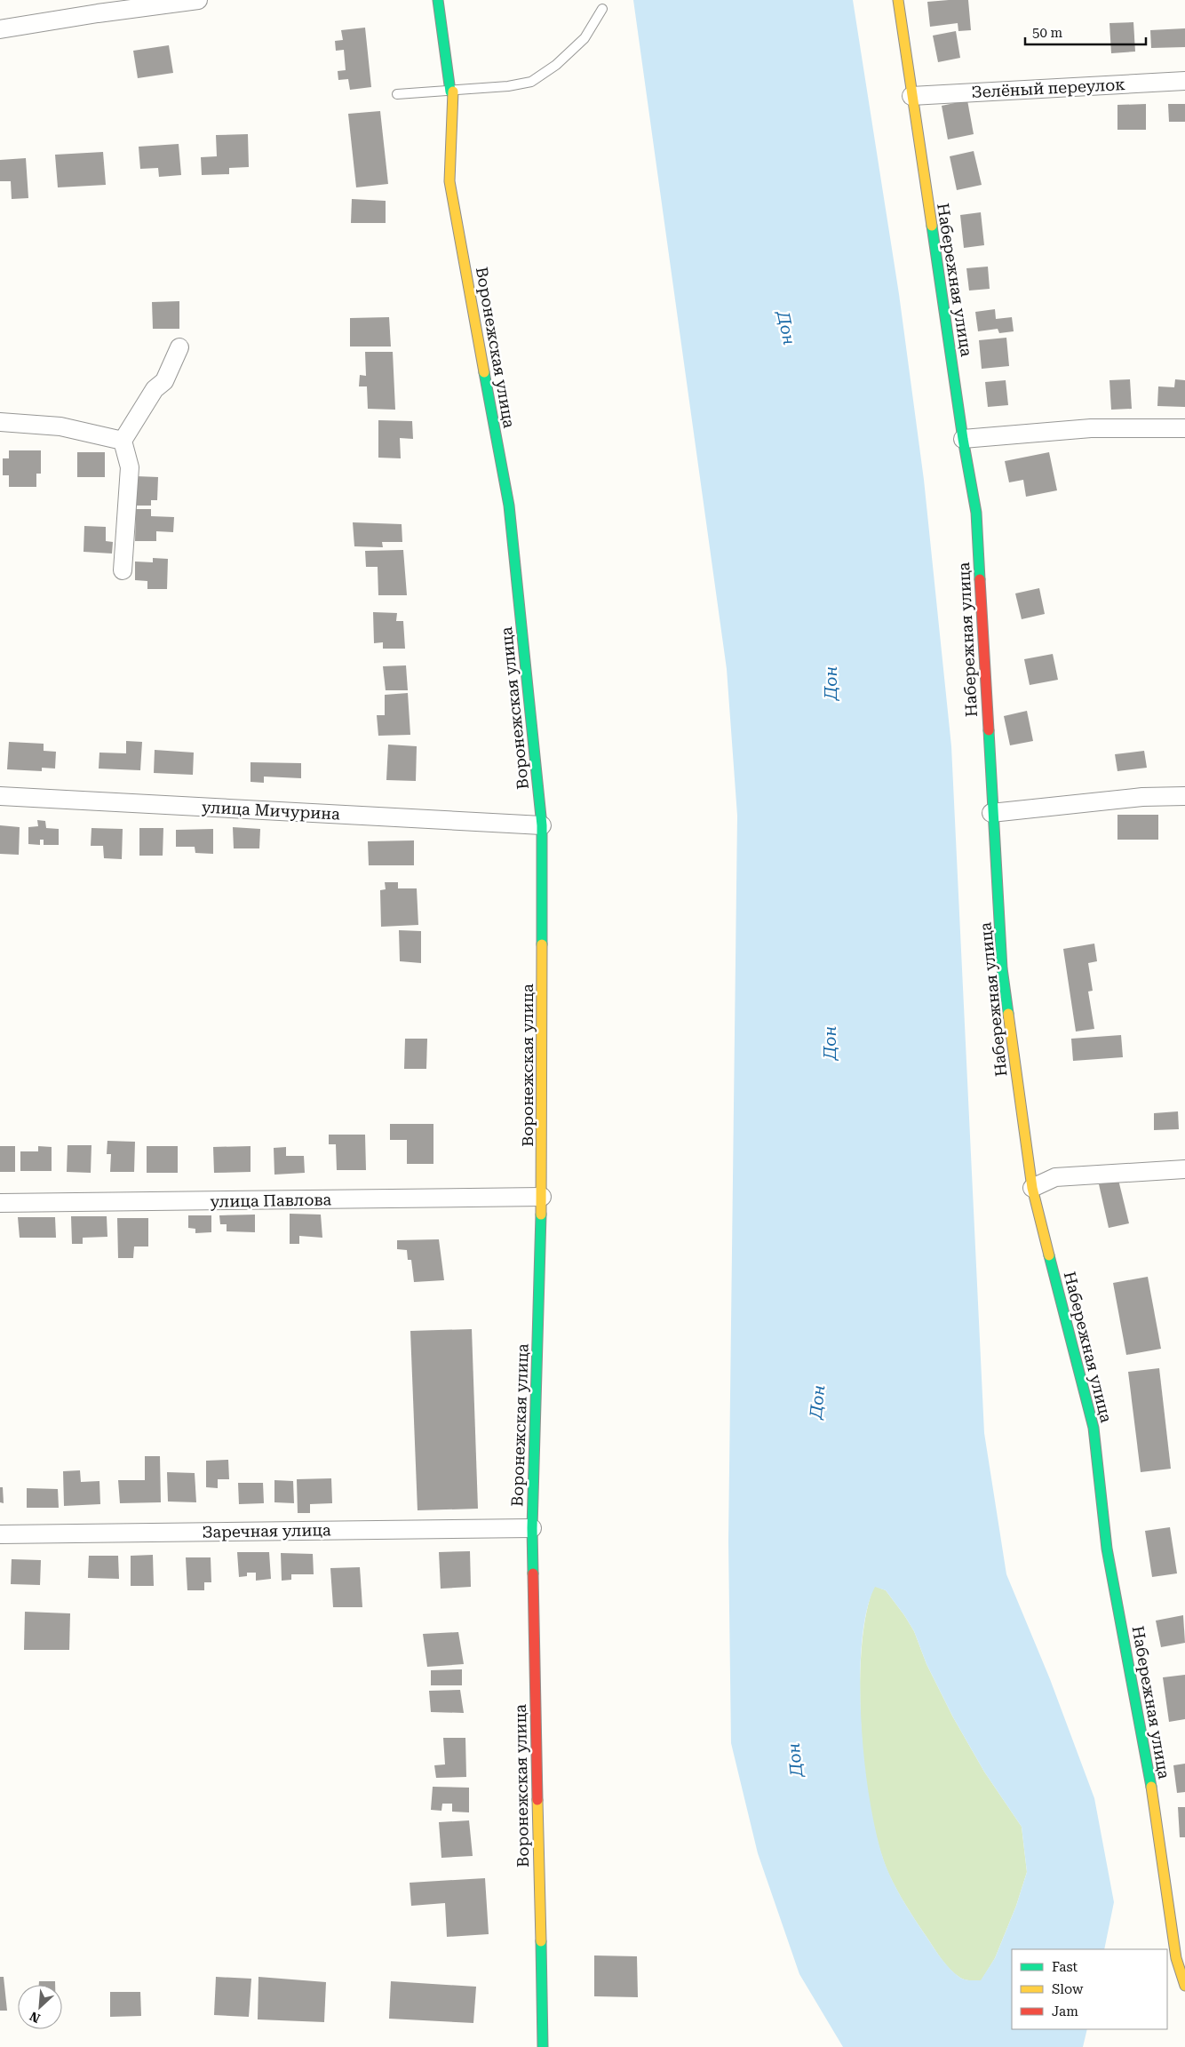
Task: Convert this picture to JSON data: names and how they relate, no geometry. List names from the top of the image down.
{
  "streets": {
    "street": [
      "Зелёный переулок",
      "Набережная улица",
      "Воронежская улица",
      "улица Мичурина",
      "улица Павлова",
      "Заречная улица"
    ]
  },
  "crossings": [
    ["Зелёный переулок", "Набережная улица"],
    ["Воронежская улица", "улица Мичурина"],
    ["Воронежская улица", "улица Павлова"],
    ["Воронежская улица", "Заречная улица"]
  ],
  "water": ["Дон"],
  "legend": ["Fast", "Slow", "Jam"],
  "scale_bar": "50 m",
  "north": "bottom left"
}
